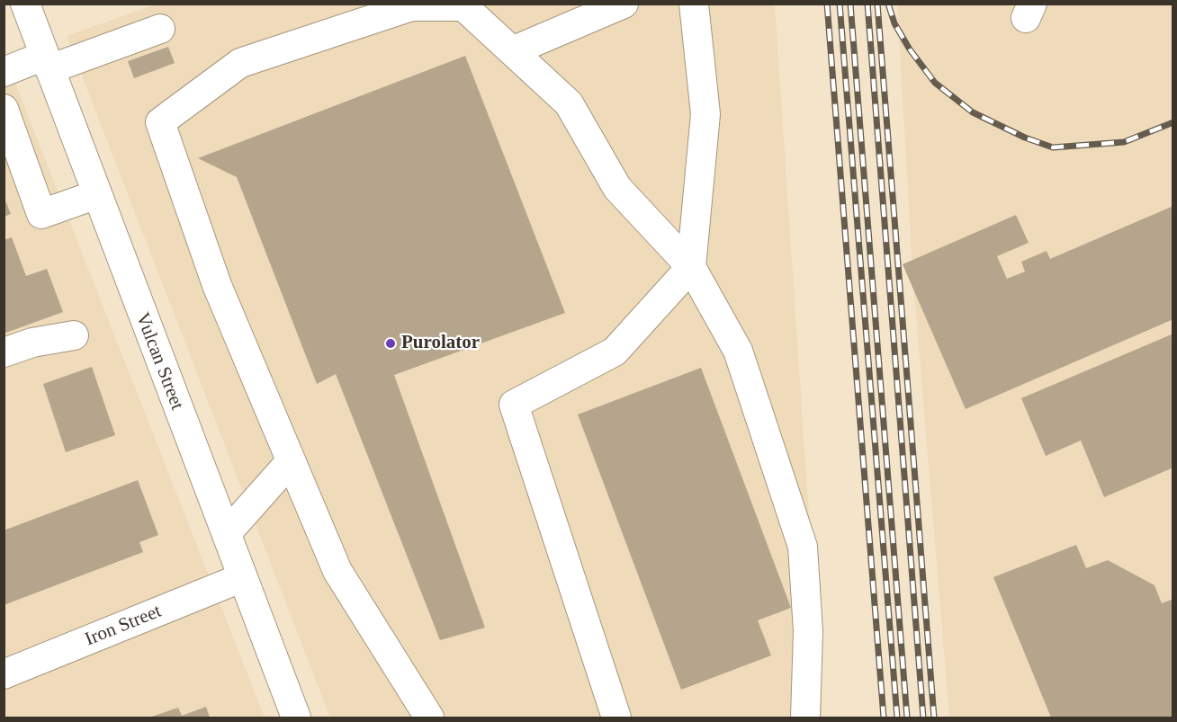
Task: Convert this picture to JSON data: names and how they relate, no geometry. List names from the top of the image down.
{
  "streets": {
    "street": ["Vulcan Street", "Iron Street"]
  },
  "crossings": [
    ["Vulcan Street", "Iron Street"]
  ],
  "places": ["Purolator"]
}
